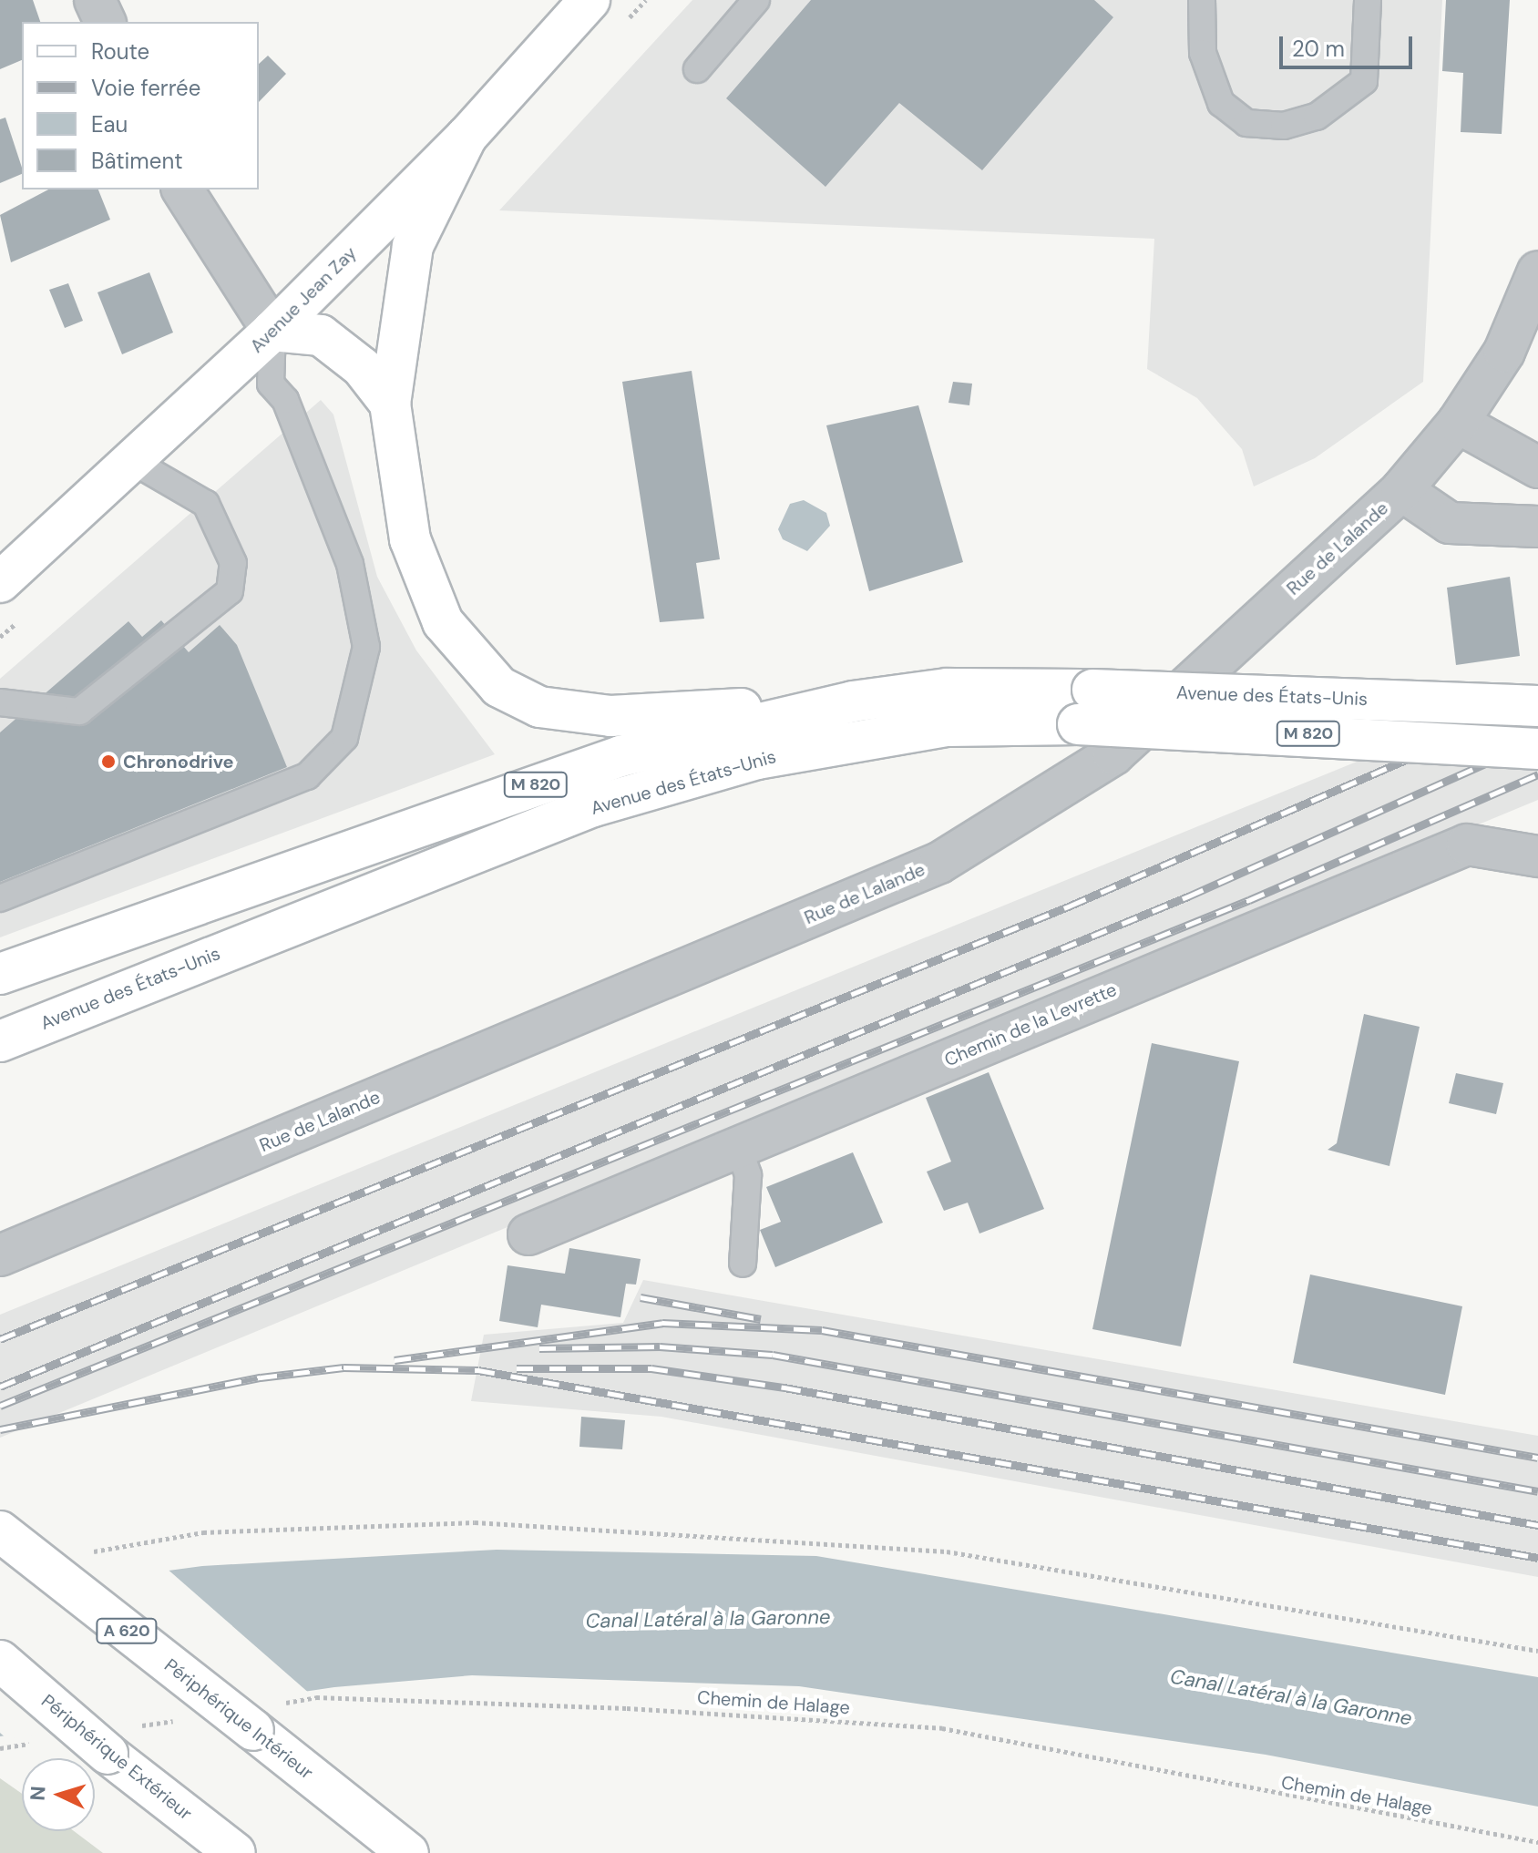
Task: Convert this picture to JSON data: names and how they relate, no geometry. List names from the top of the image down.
{
  "streets": {
    "main road": [
      "Avenue Jean Zay",
      "Avenue des États-Unis",
      "M 820",
      "A 620",
      "Périphérique Intérieur",
      "Périphérique Extérieur"
    ],
    "street": ["Rue de Lalande", "Chemin de la Levrette"],
    "path": ["Chemin de Halage"]
  },
  "crossings": [
    ["Chemin de Halage", "Périphérique Intérieur"]
  ],
  "water": ["Canal Latéral à la Garonne"],
  "places": ["Chronodrive"],
  "legend": [
    "Route",
    "Voie ferrée",
    "Eau",
    "Bâtiment"
  ],
  "scale_bar": "20 m",
  "north": "left"
}
